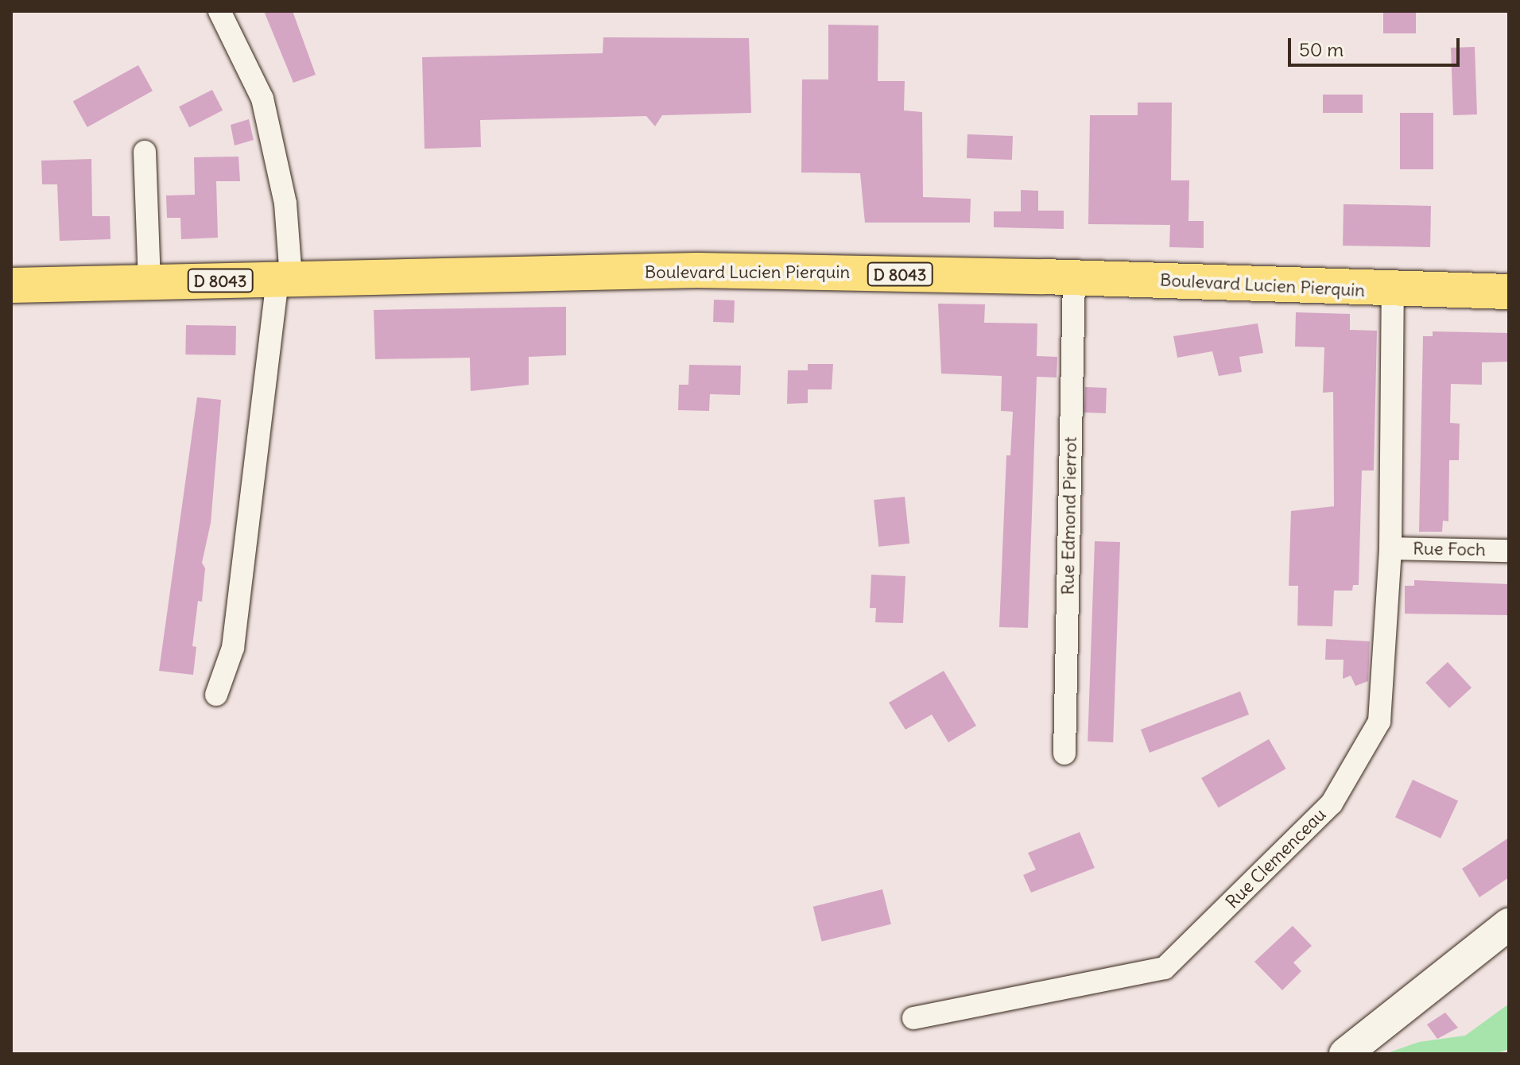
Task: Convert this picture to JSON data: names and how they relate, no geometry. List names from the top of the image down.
{
  "streets": {
    "main road": ["Boulevard Lucien Pierquin", "D 8043"],
    "street": ["Rue Edmond Pierrot", "Rue Foch", "Rue Clemenceau"]
  },
  "crossings": [
    ["Boulevard Lucien Pierquin", "D 8043"],
    ["Boulevard Lucien Pierquin", "Rue Edmond Pierrot"],
    ["Boulevard Lucien Pierquin", "Rue Clemenceau"],
    ["Rue Foch", "Rue Clemenceau"]
  ],
  "scale_bar": "50 m"
}
